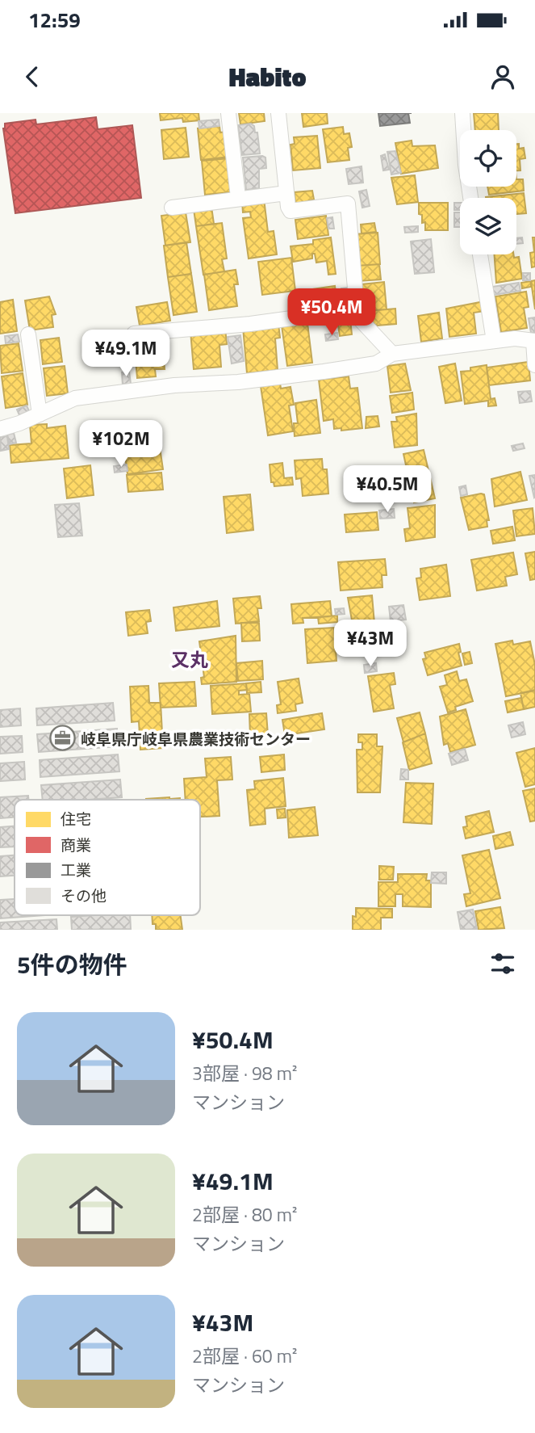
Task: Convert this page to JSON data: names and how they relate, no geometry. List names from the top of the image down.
{
  "districts": ["又丸"],
  "places": {
    "office": ["岐阜県庁岐阜県農業技術センター"]
  },
  "legend": [
    "住宅",
    "商業",
    "工業",
    "その他"
  ],
  "page": {
    "status": "12:59",
    "header": "Habito",
    "price": [
      "¥50.4M",
      "¥49.1M",
      "¥102M",
      "¥40.5M",
      "¥43M"
    ],
    "heading": "5件の物件",
    "list": [
      {
        "name": "¥50.4M",
        "note": "3部屋 · 98 m² · マンション"
      },
      {
        "name": "¥49.1M",
        "note": "2部屋 · 80 m² · マンション"
      },
      {
        "name": "¥43M",
        "note": "2部屋 · 60 m² · マンション"
      }
    ]
  }
}
